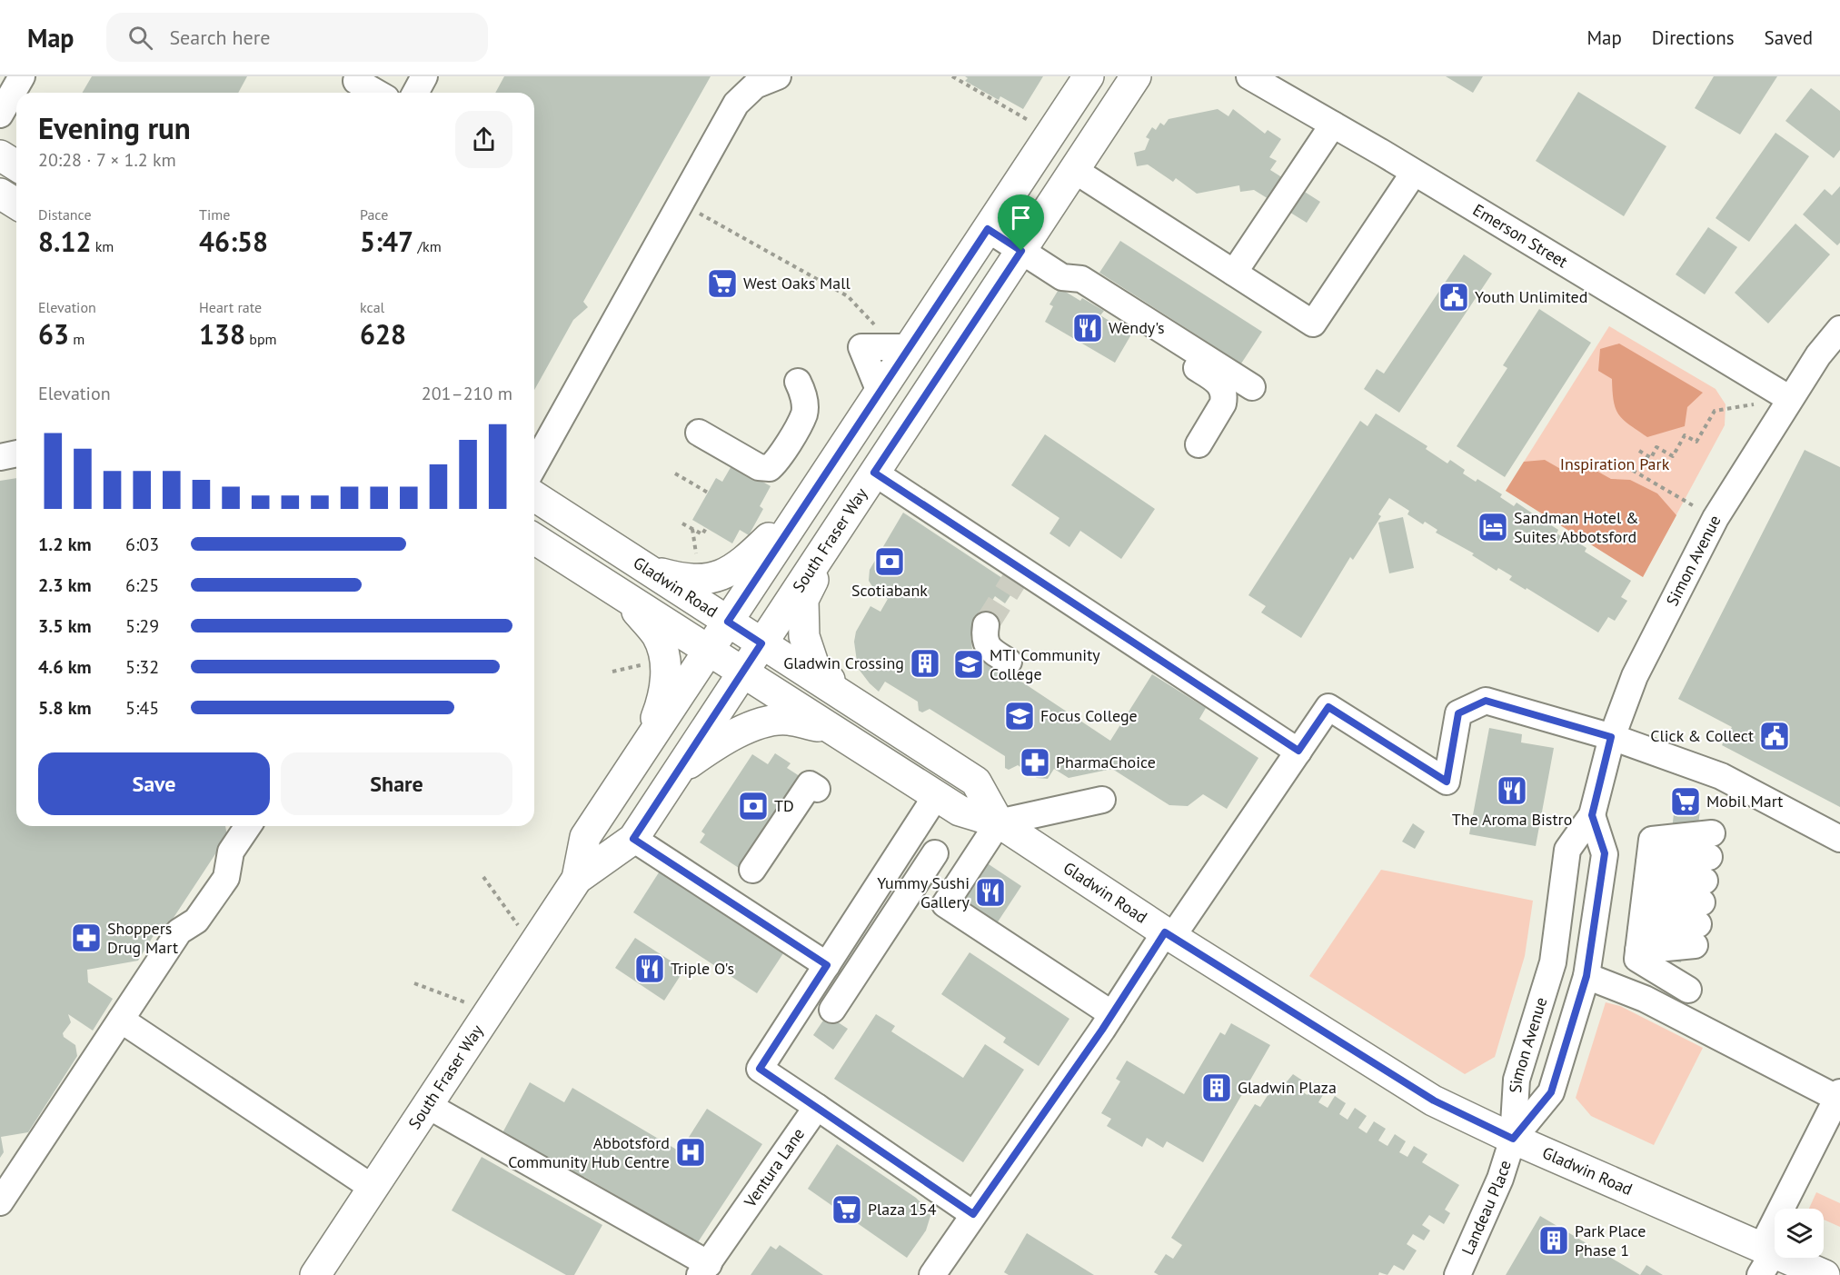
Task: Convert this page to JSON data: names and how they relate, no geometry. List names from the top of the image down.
{
  "streets": {
    "main road": ["South Fraser Way", "Gladwin Road"],
    "street": [
      "Emerson Street",
      "Simon Avenue",
      "Ventura Lane",
      "Landeau Place"
    ]
  },
  "crossings": [
    ["Emerson Street", "Simon Avenue"],
    ["South Fraser Way", "Gladwin Road"],
    ["Simon Avenue", "Gladwin Road"],
    ["Simon Avenue", "Landeau Place"],
    ["Gladwin Road", "Landeau Place"]
  ],
  "parks": ["Inspiration Park"],
  "places": {
    "supermarket": ["West Oaks Mall", "Mobil Mart", "Plaza 154"],
    "public building": ["Youth Unlimited", "Click & Collect"],
    "restaurant": [
      "Wendy's",
      "The Aroma Bistro",
      "Yummy Sushi Gallery",
      "Triple O's"
    ],
    "hotel": ["Sandman Hotel & Suites Abbotsford"],
    "bank": ["Scotiabank", "TD"],
    "building": ["Gladwin Crossing", "Gladwin Plaza", "Park Place Phase 1"],
    "school or university": ["MTI Community College", "Focus College"],
    "pharmacy": ["PharmaChoice", "Shoppers Drug Mart"],
    "hospital": ["Abbotsford Community Hub Centre"]
  },
  "page": {
    "header": "Map",
    "search": "Search here",
    "nav": ["Map", "Directions", "Saved"],
    "heading": ["Evening run", "20:28 · 7 × 1.2 km"],
    "stats": [
      ["Distance", "8.12 km"],
      ["Time", "46:58"],
      ["Pace", "5:47 /km"],
      ["Elevation", "63 m"],
      ["Heart rate", "138 bpm"],
      ["kcal", "628"]
    ],
    "chart": ["Elevation", "201–210 m"],
    "list": [
      {
        "name": "1.2 km",
        "note": "6:03"
      },
      {
        "name": "2.3 km",
        "note": "6:25"
      },
      {
        "name": "3.5 km",
        "note": "5:29"
      },
      {
        "name": "4.6 km",
        "note": "5:32"
      },
      {
        "name": "5.8 km",
        "note": "5:45"
      }
    ],
    "buttons": ["Save", "Share"]
  }
}
